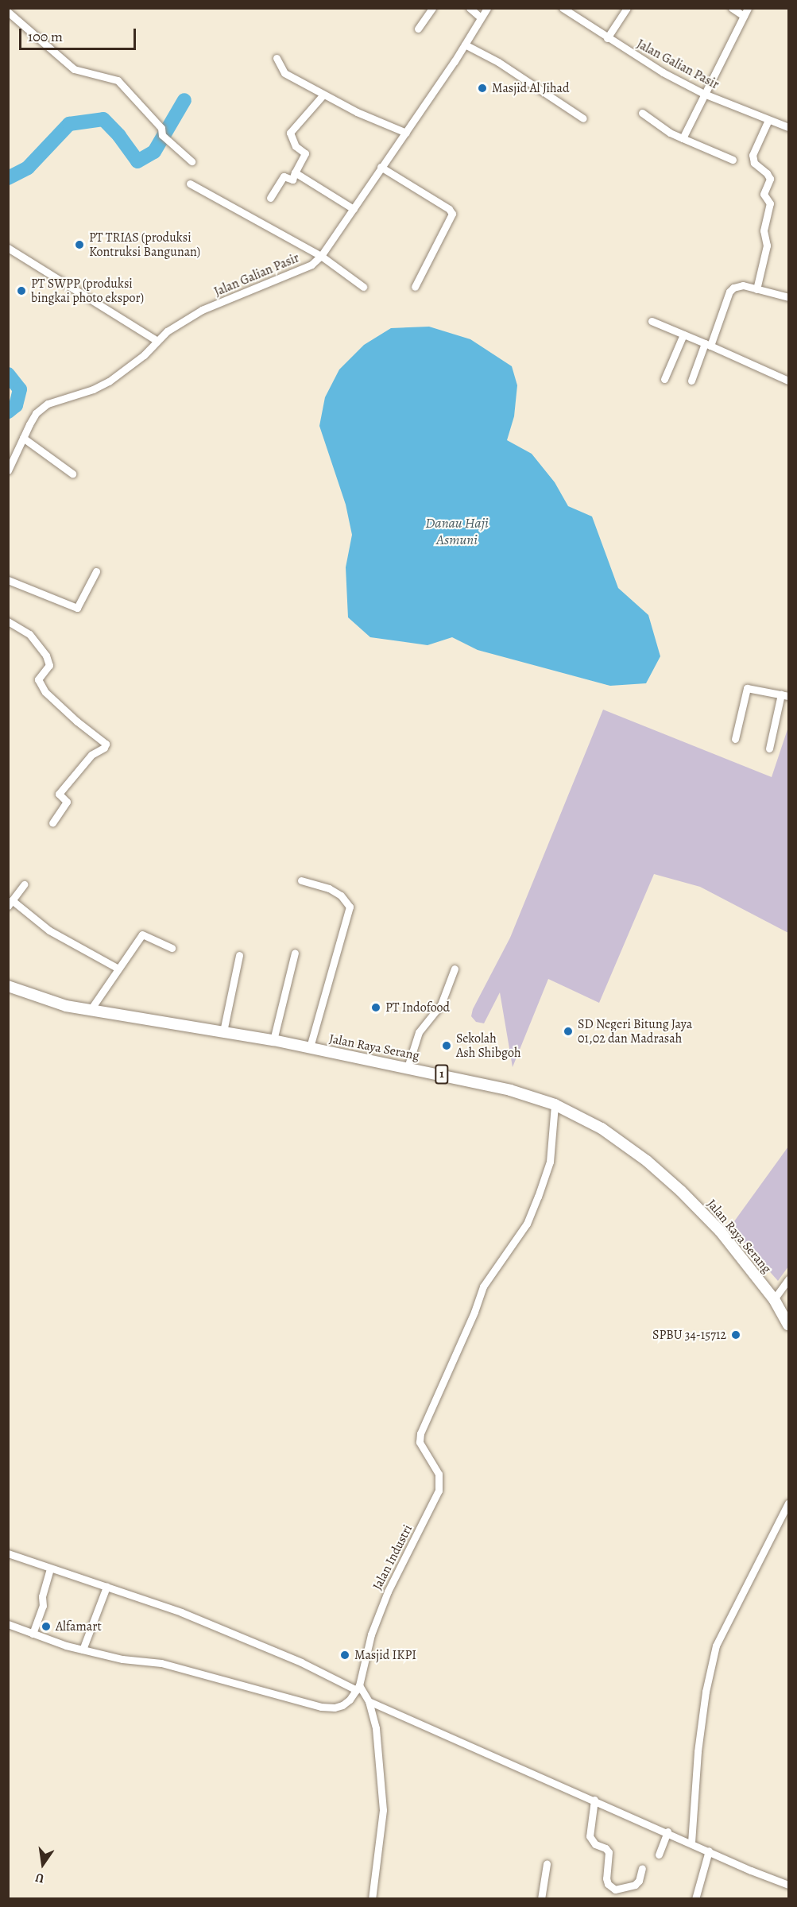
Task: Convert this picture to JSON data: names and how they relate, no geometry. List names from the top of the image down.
{
  "streets": {
    "highway": ["Jalan Raya Serang", "1"],
    "street": ["Jalan Galian Pasir", "Jalan Industri"]
  },
  "crossings": [
    ["Jalan Raya Serang", "Jalan Industri"]
  ],
  "water": ["Danau Haji Asmuni"],
  "places": [
    "Masjid Al Jihad",
    "PT TRIAS (produksi Kontruksi Bangunan)",
    "PT SWPP (produksi bingkai photo ekspor)",
    "PT Indofood",
    "SD Negeri Bitung Jaya 01,02 dan Madrasah",
    "Sekolah Ash Shibgoh",
    "SPBU 34-15712",
    "Alfamart",
    "Masjid IKPI"
  ],
  "scale_bar": "100 m",
  "north": "bottom"
}
